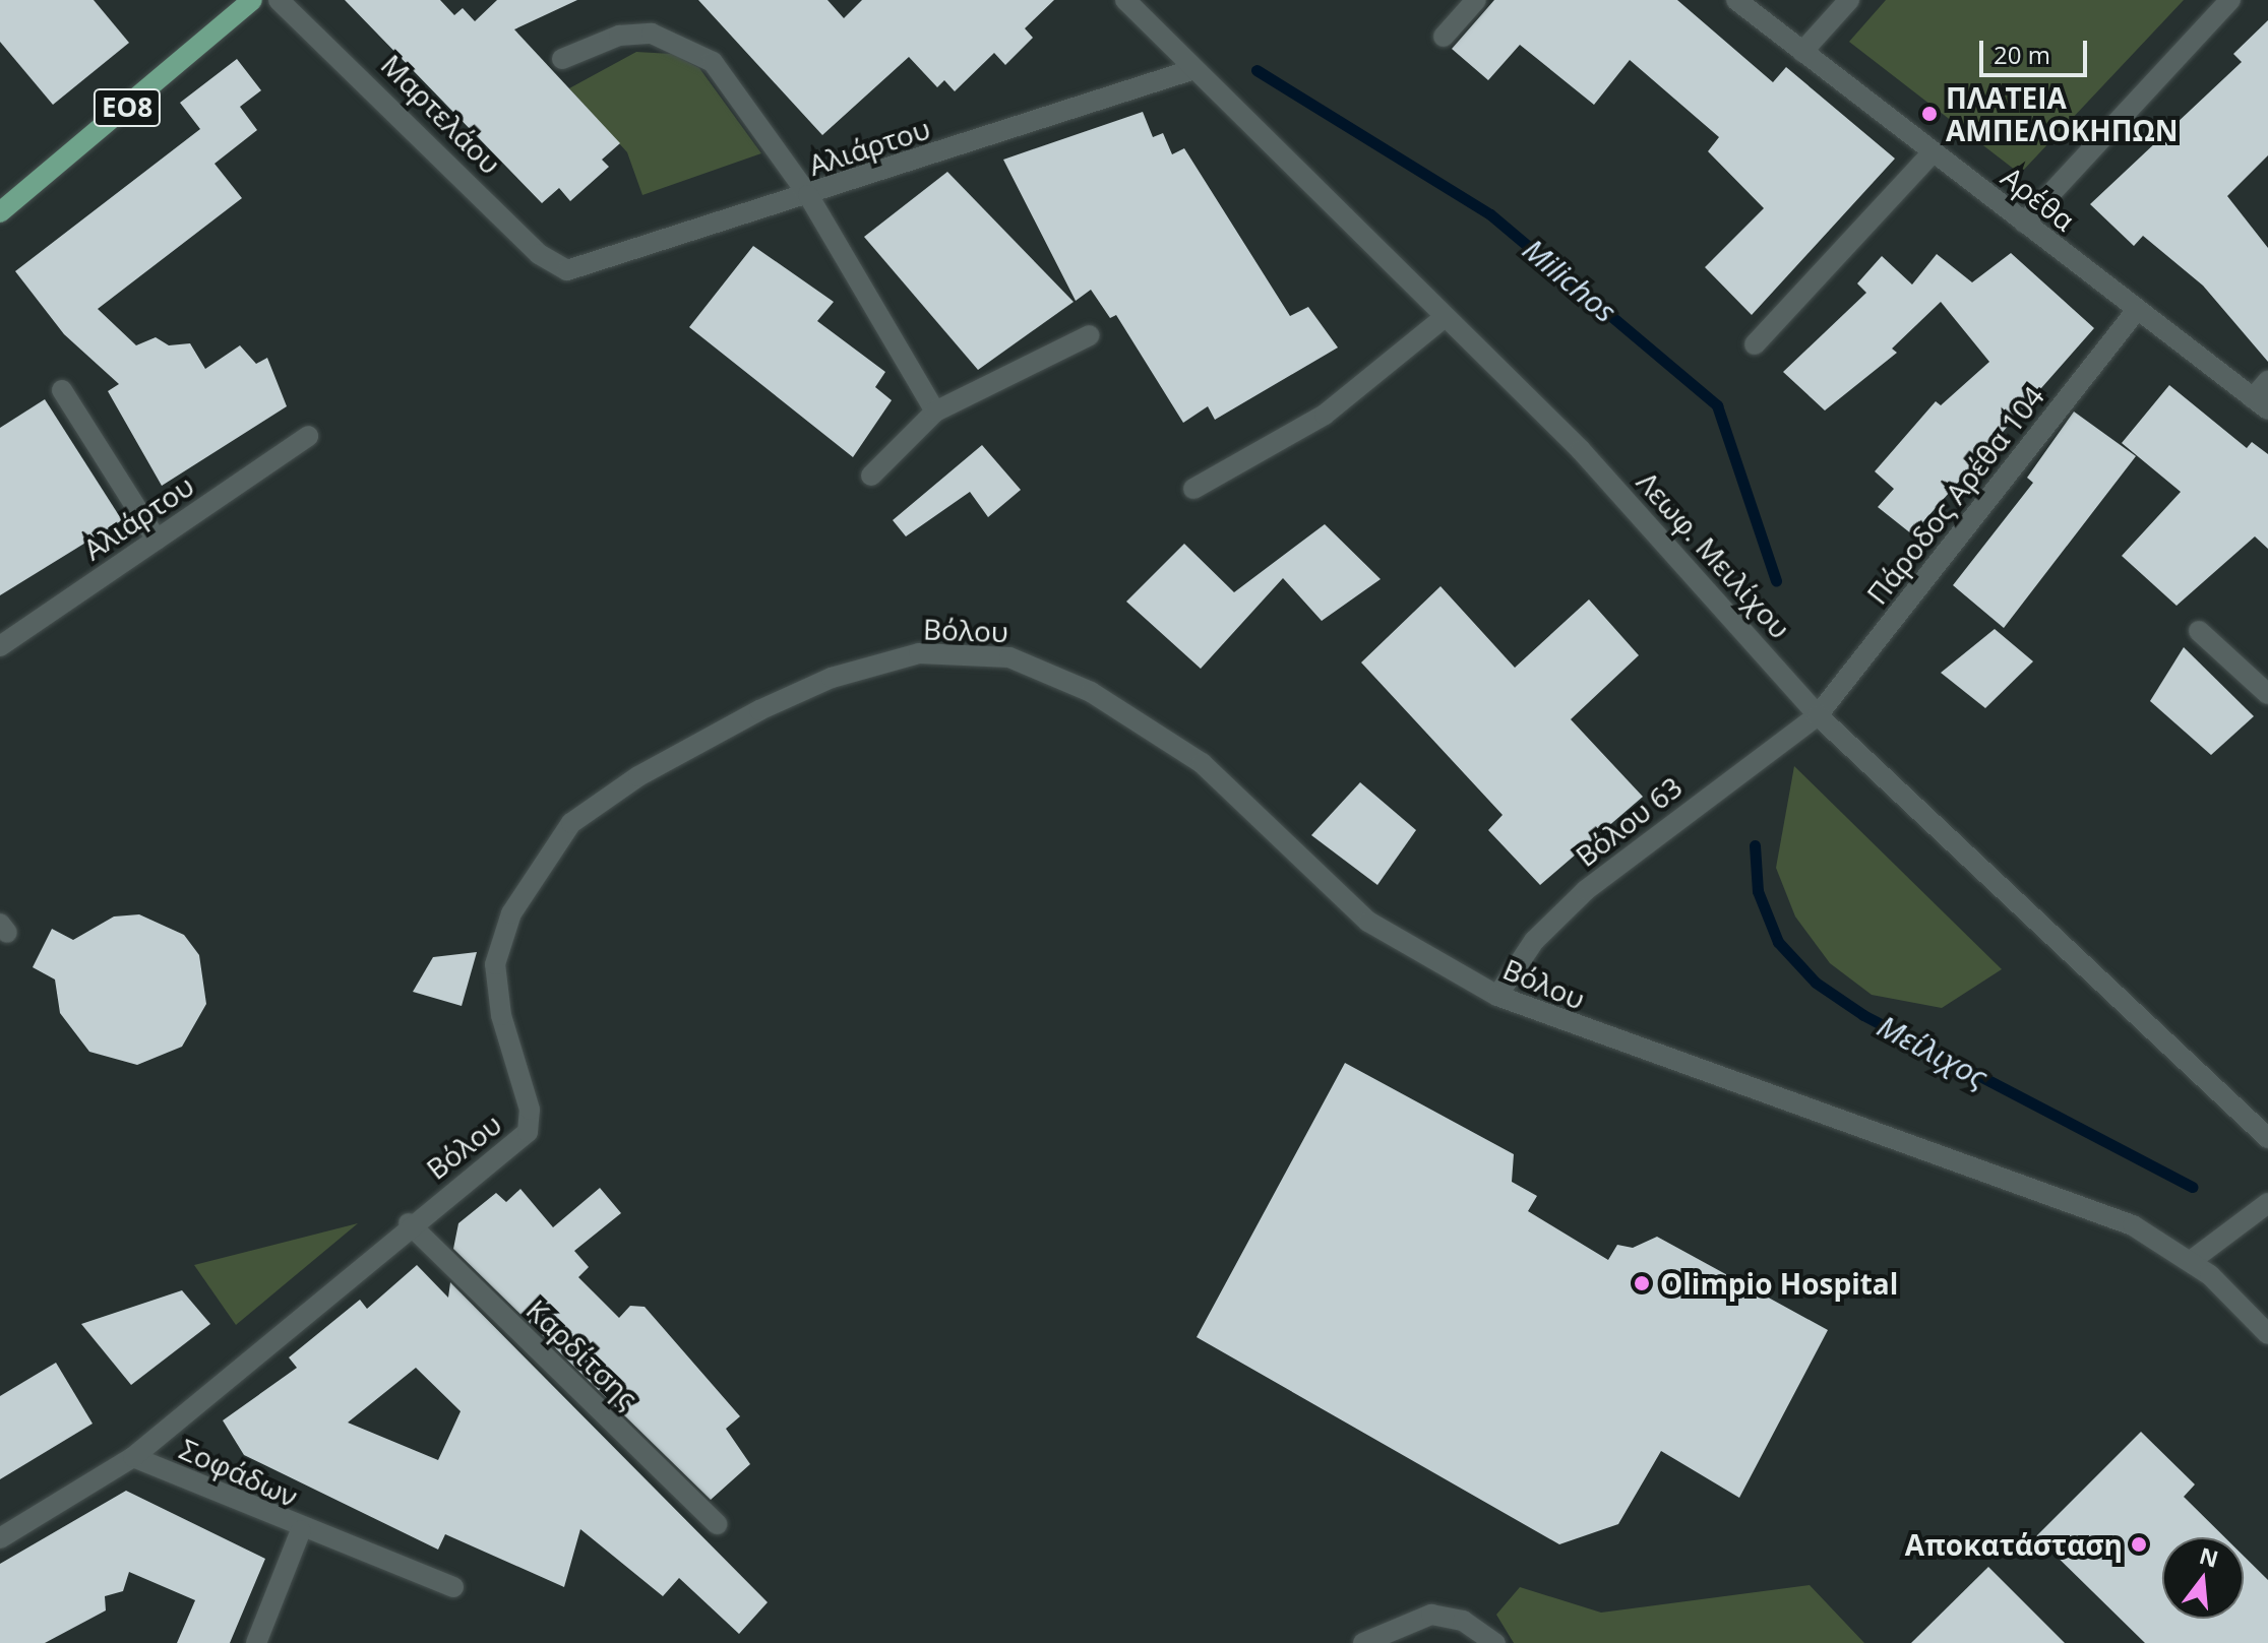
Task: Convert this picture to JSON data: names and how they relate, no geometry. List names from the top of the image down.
{
  "streets": {
    "main road": ["ΕΟ8"],
    "street": [
      "Μαρτελάου",
      "Αλιάρτου",
      "Αρέθα",
      "Πάροδος Αρέθα 104",
      "Λεωφ. Μειλίχου",
      "Βόλου",
      "Βόλου 63",
      "Καρδίτσης",
      "Σοφάδων"
    ]
  },
  "crossings": [
    ["Μαρτελάου", "Αλιάρτου"],
    ["Αλιάρτου", "Λεωφ. Μειλίχου"],
    ["Αρέθα", "Πάροδος Αρέθα 104"],
    ["Πάροδος Αρέθα 104", "Λεωφ. Μειλίχου"],
    ["Πάροδος Αρέθα 104", "Βόλου 63"],
    ["Λεωφ. Μειλίχου", "Βόλου 63"],
    ["Βόλου", "Βόλου 63"],
    ["Βόλου", "Καρδίτσης"],
    ["Βόλου", "Σοφάδων"]
  ],
  "water": ["Milichos", "Μείλιχος"],
  "places": ["ΠΛΑΤΕΙΑ ΑΜΠΕΛΟΚΗΠΩΝ", "Olimpio Hospital", "Αποκατάσταση"],
  "scale_bar": "20 m",
  "north": "top"
}
